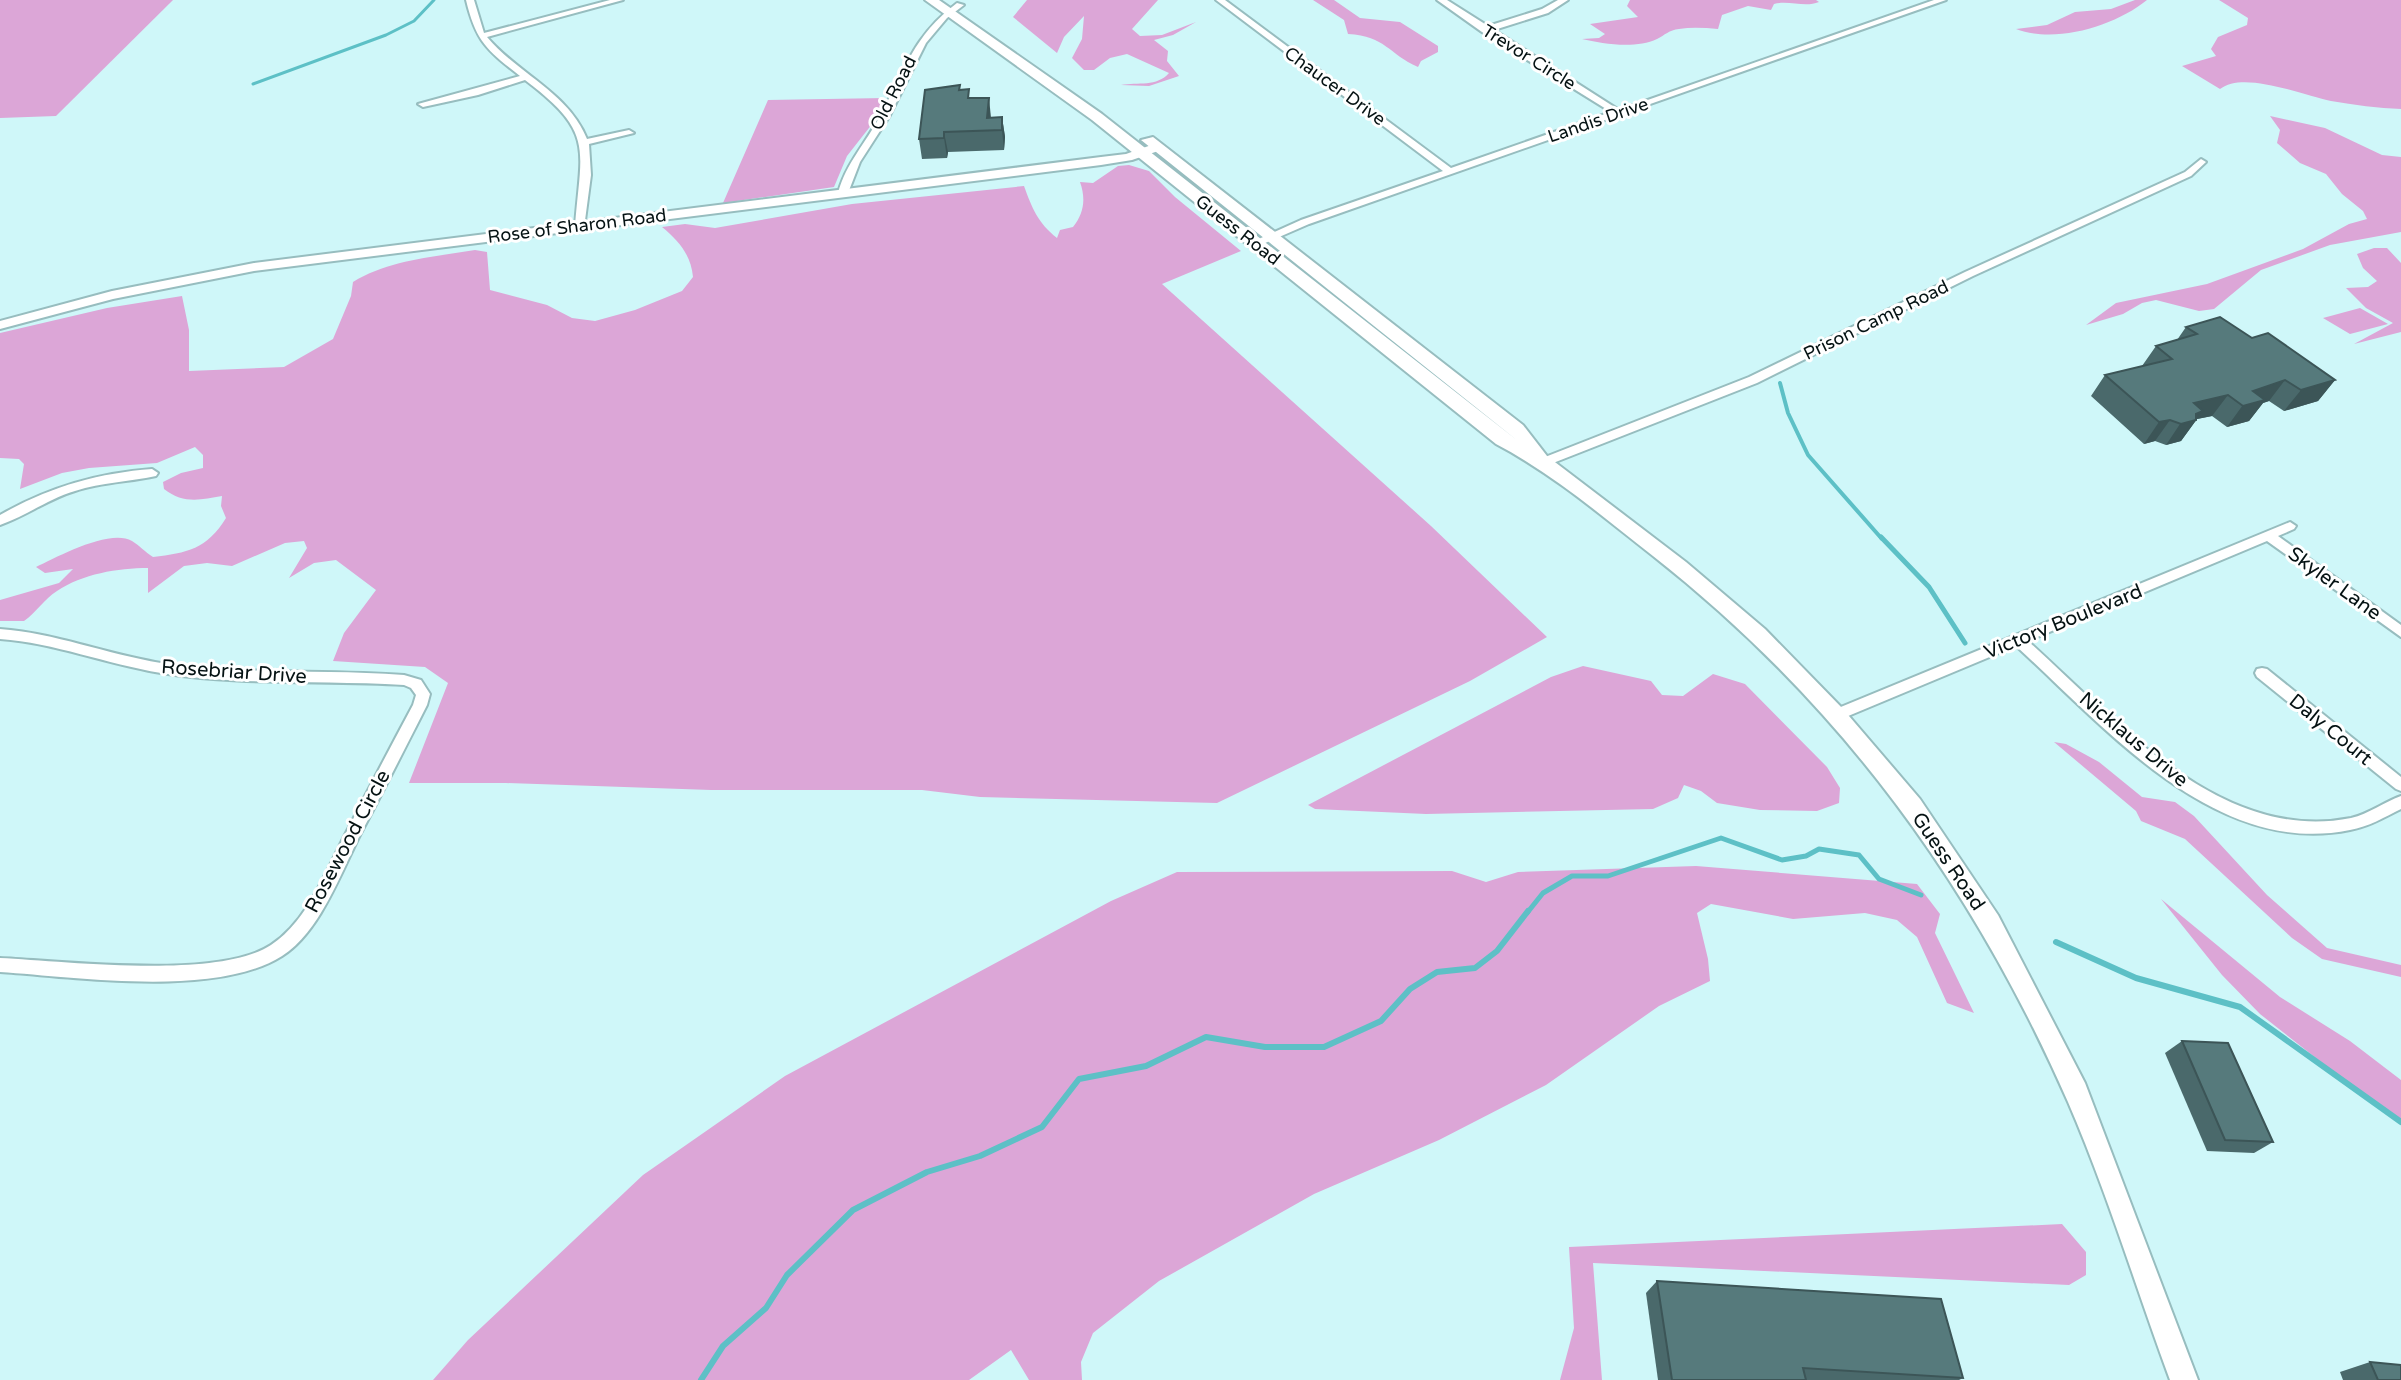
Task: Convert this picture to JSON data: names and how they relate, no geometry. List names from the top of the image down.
{
  "streets": {
    "main road": ["Guess Road"],
    "street": [
      "Trevor Circle",
      "Chaucer Drive",
      "Old Road",
      "Landis Drive",
      "Rose of Sharon Road",
      "Prison Camp Road",
      "Skyler Lane",
      "Victory Boulevard",
      "Rosebriar Drive",
      "Daly Court",
      "Nicklaus Drive",
      "Rosewood Circle"
    ]
  },
  "crossings": [
    ["Trevor Circle", "Landis Drive"],
    ["Chaucer Drive", "Landis Drive"],
    ["Old Road", "Rose of Sharon Road"],
    ["Old Road", "Guess Road"],
    ["Landis Drive", "Guess Road"],
    ["Rose of Sharon Road", "Guess Road"],
    ["Guess Road", "Prison Camp Road"],
    ["Guess Road", "Victory Boulevard"],
    ["Skyler Lane", "Victory Boulevard"],
    ["Victory Boulevard", "Nicklaus Drive"],
    ["Rosebriar Drive", "Rosewood Circle"]
  ]
}
